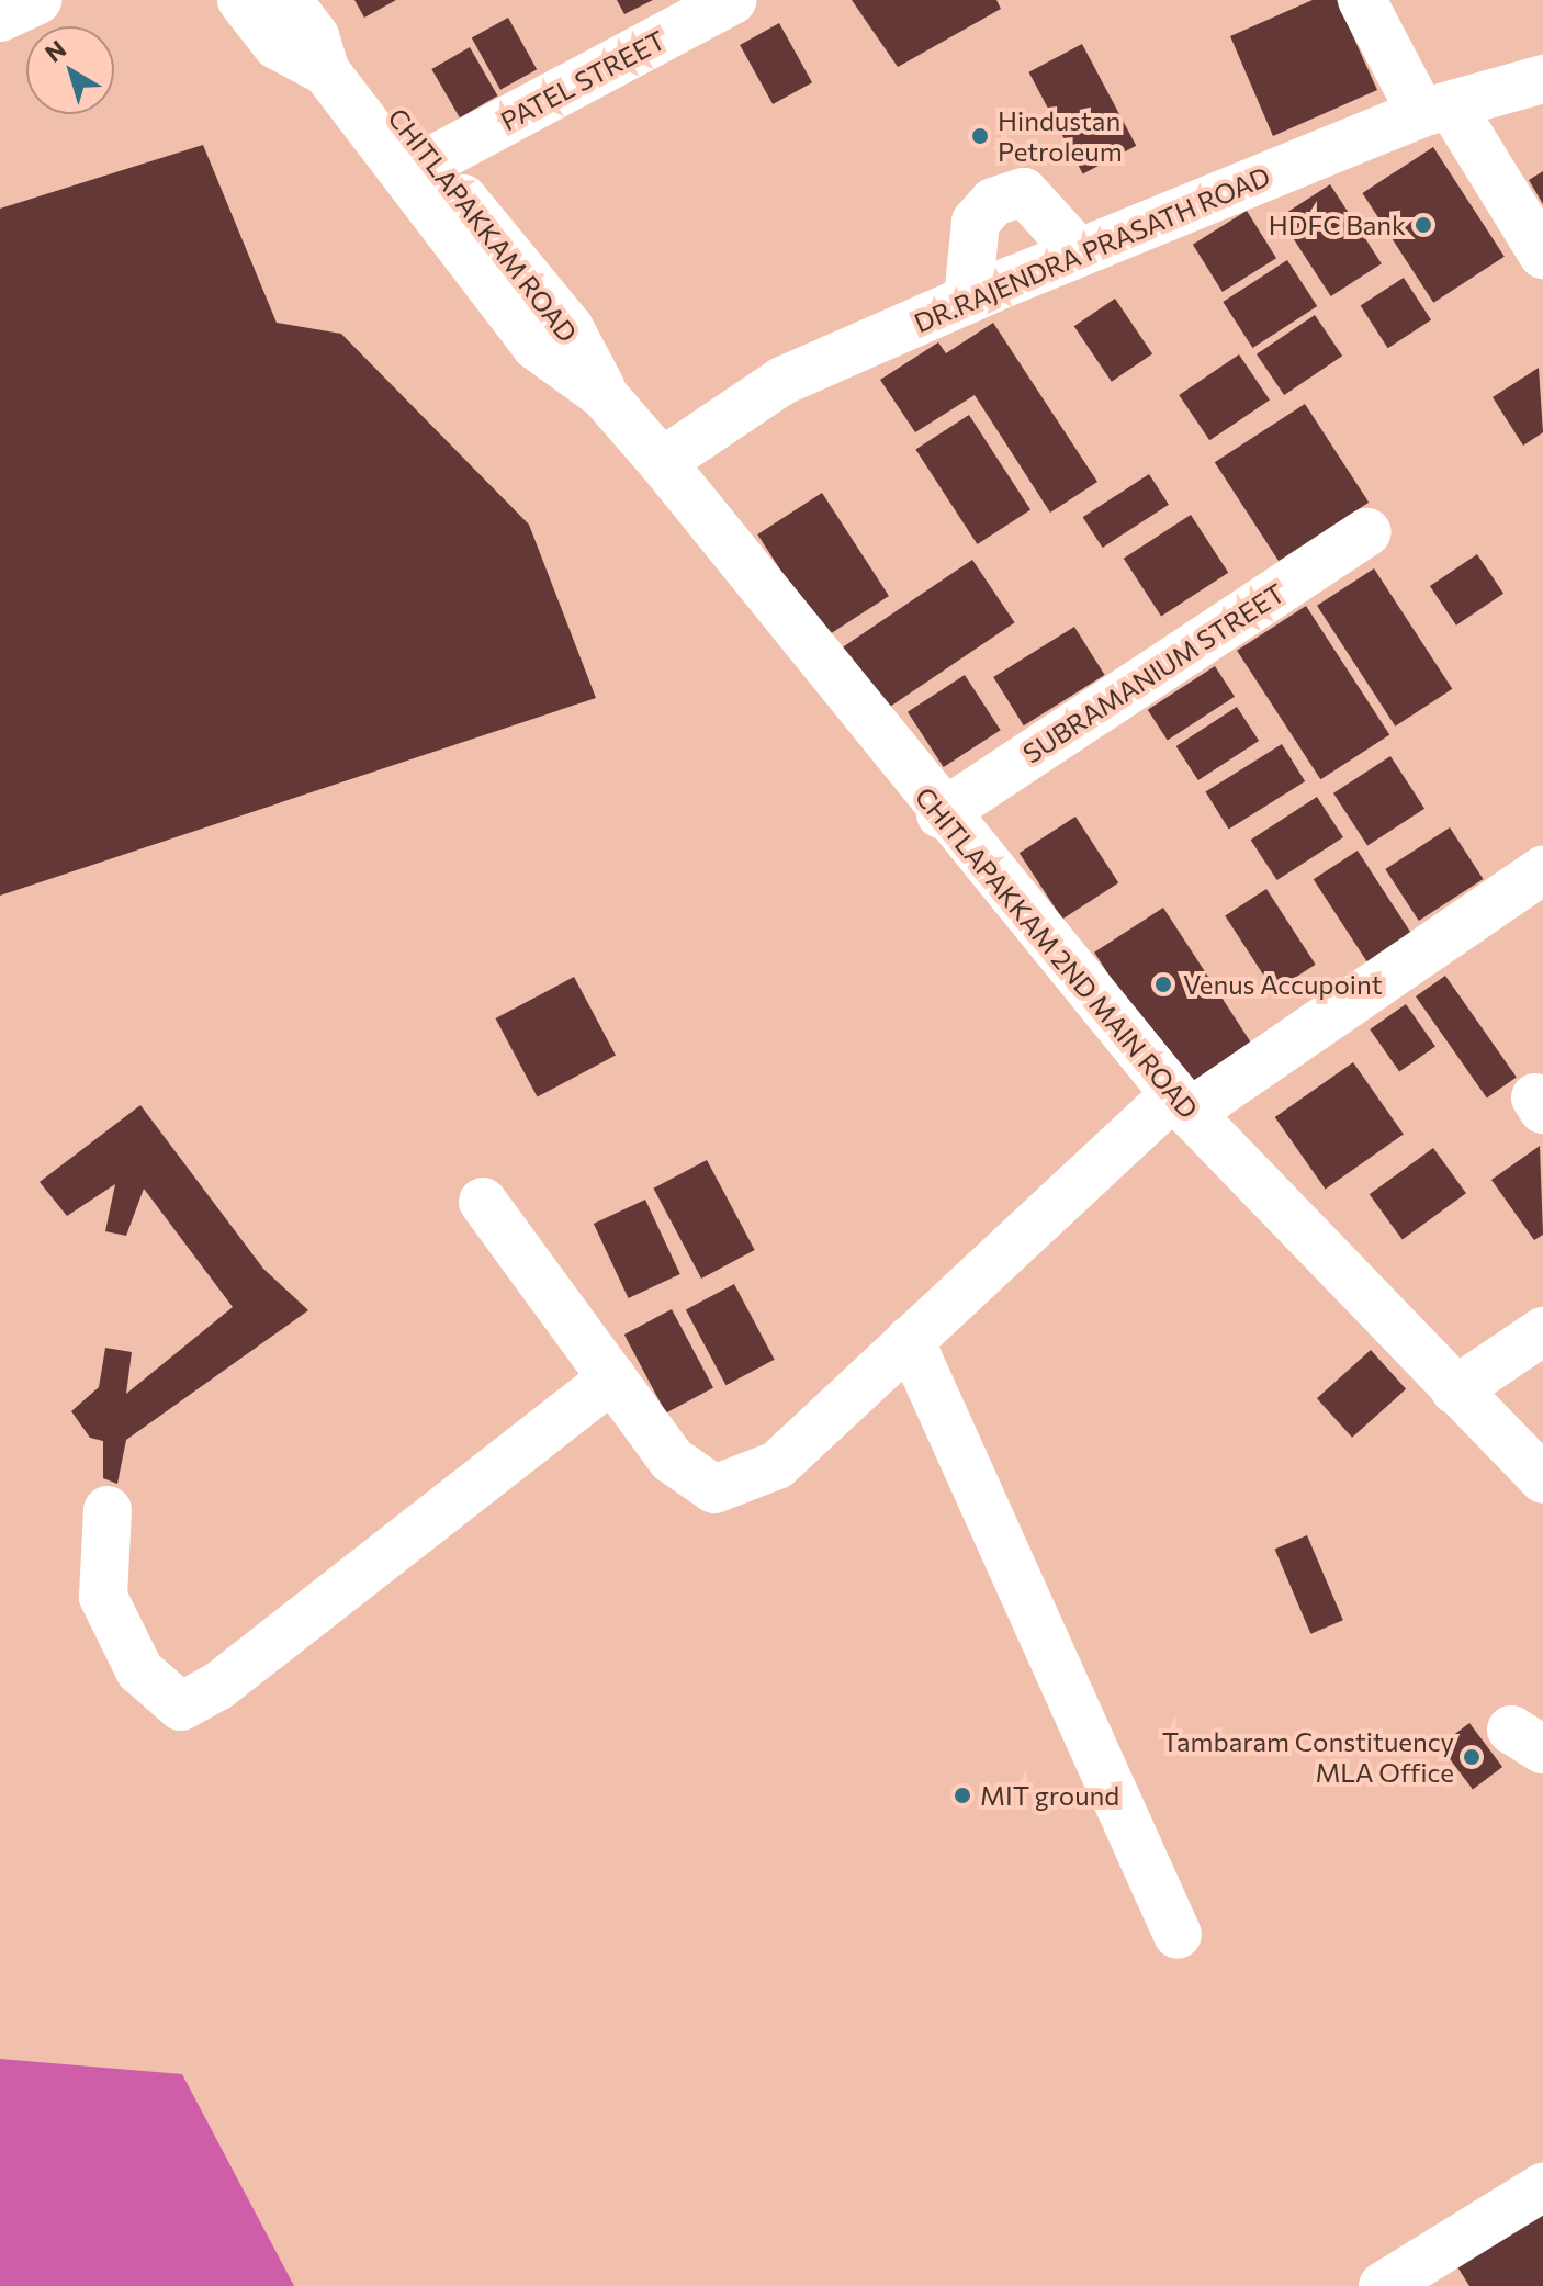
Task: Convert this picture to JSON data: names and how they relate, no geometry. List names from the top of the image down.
{
  "streets": {
    "street": [
      "PATEL STREET",
      "CHITLAPAKKAM ROAD",
      "DR.RAJENDRA PRASATH ROAD",
      "SUBRAMANIUM STREET",
      "CHITLAPAKKAM 2ND MAIN ROAD"
    ]
  },
  "crossings": [
    ["PATEL STREET", "CHITLAPAKKAM ROAD"],
    ["CHITLAPAKKAM ROAD", "CHITLAPAKKAM 2ND MAIN ROAD"],
    ["DR.RAJENDRA PRASATH ROAD", "CHITLAPAKKAM 2ND MAIN ROAD"],
    ["SUBRAMANIUM STREET", "CHITLAPAKKAM 2ND MAIN ROAD"]
  ],
  "places": [
    "Hindustan Petroleum",
    "HDFC Bank",
    "Venus Accupoint",
    "Tambaram Constituency MLA Office",
    "MIT ground"
  ],
  "north": "top left"
}
